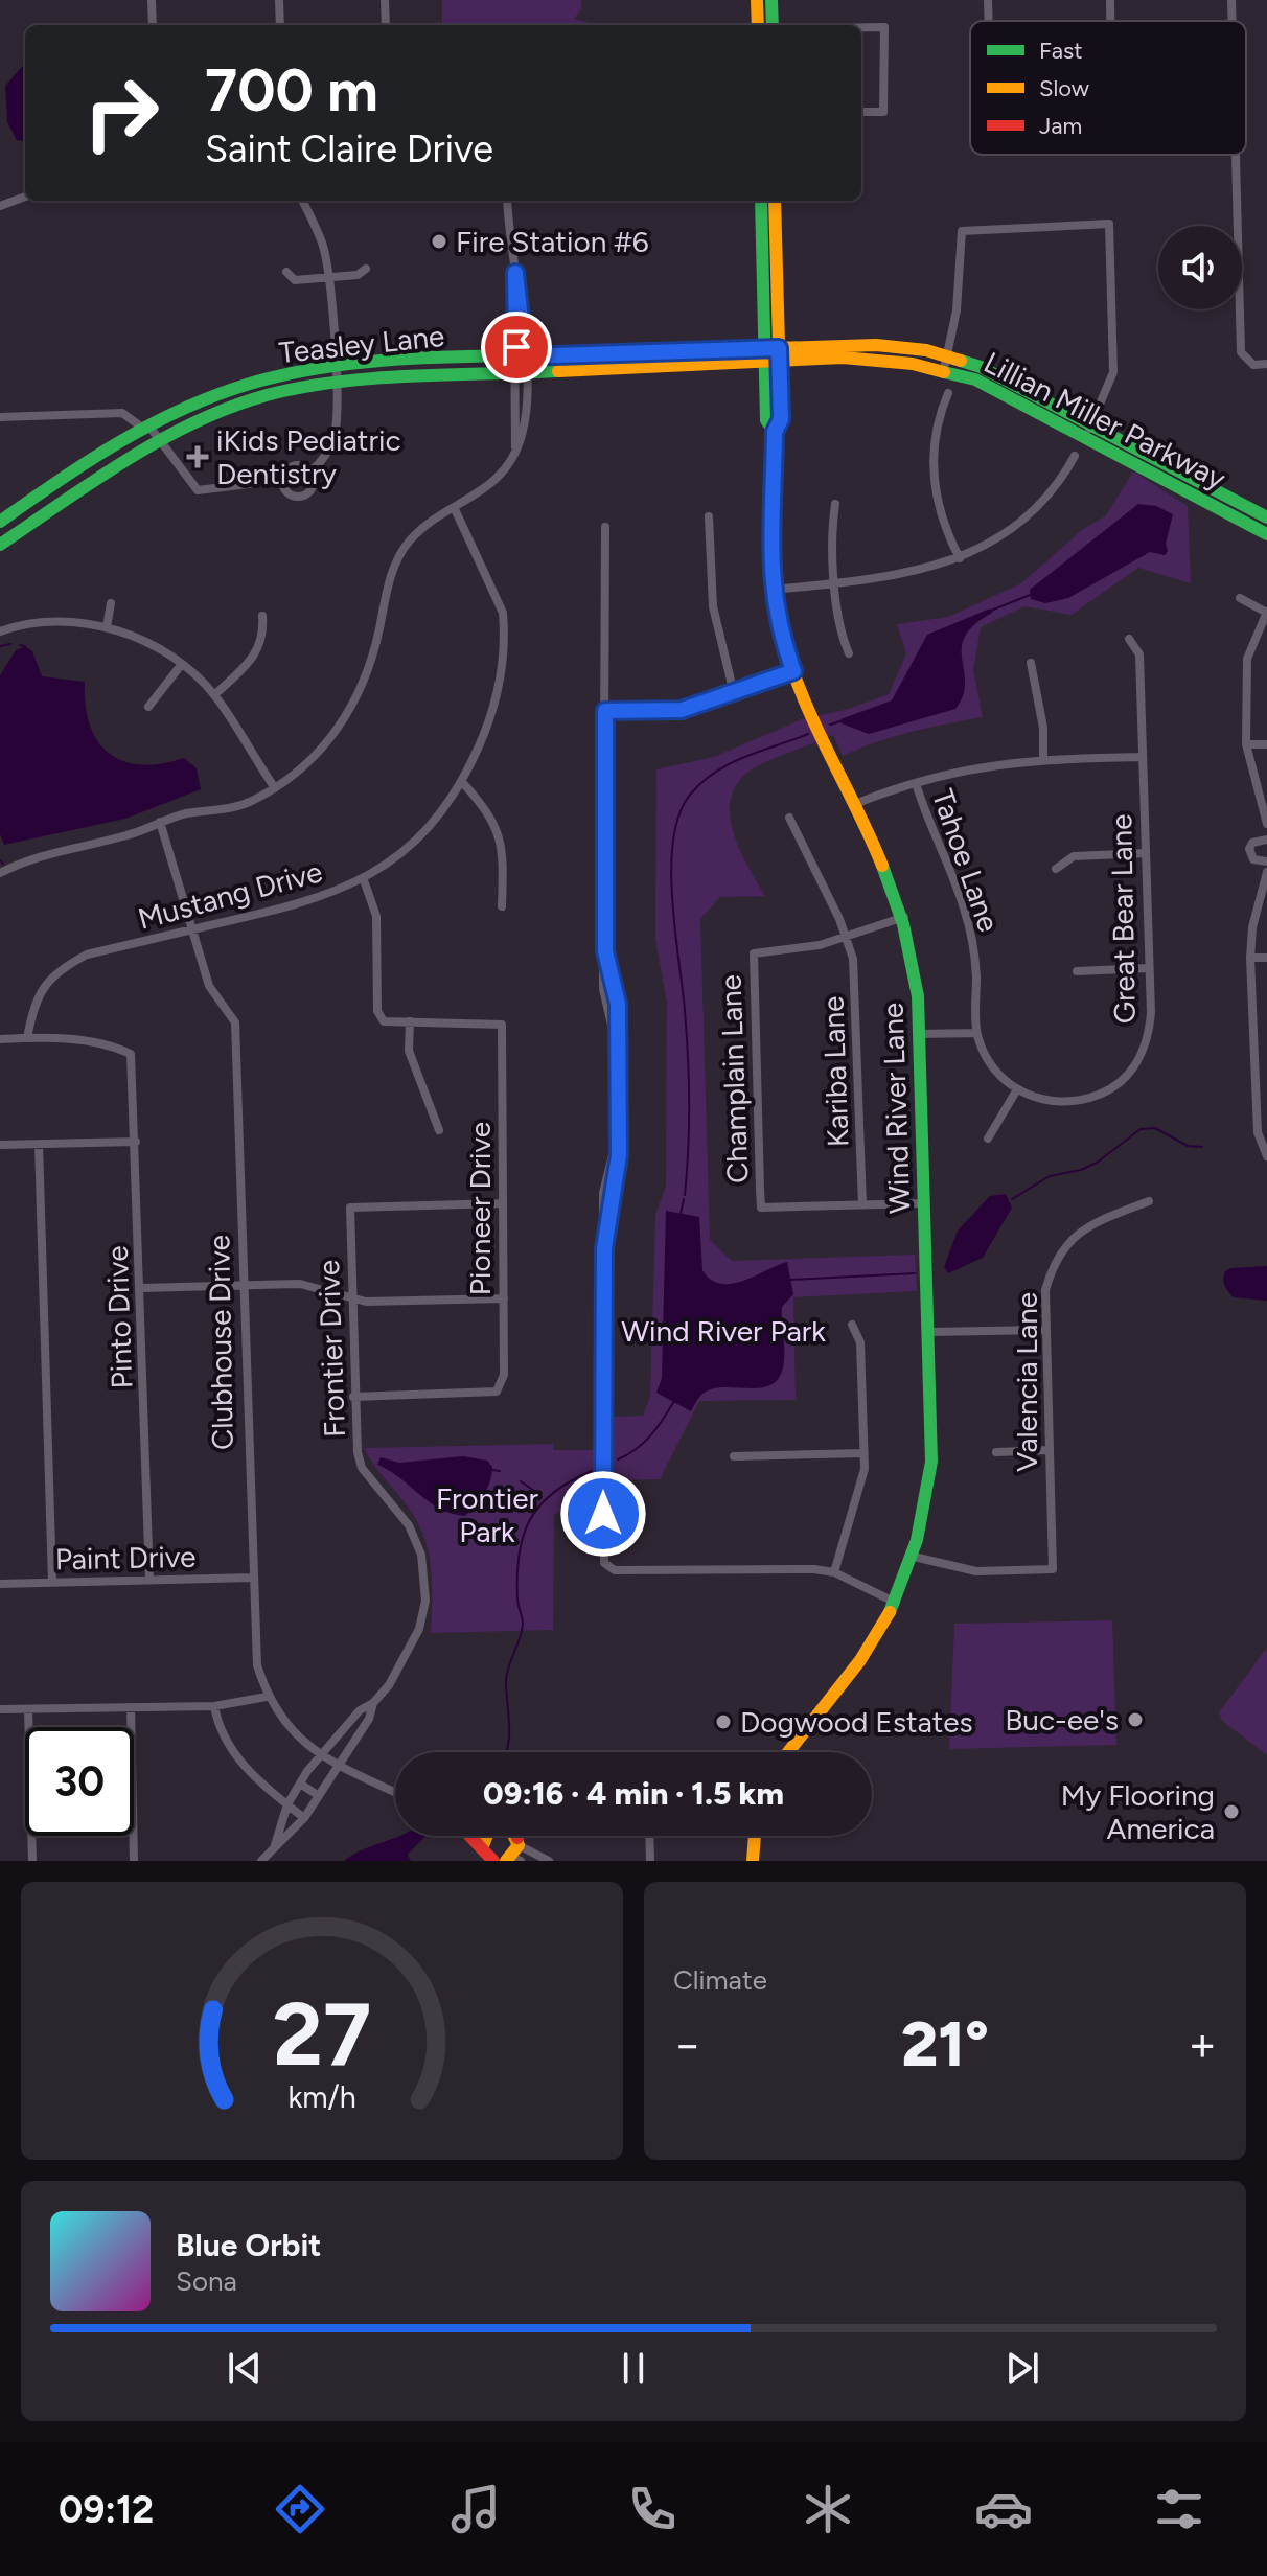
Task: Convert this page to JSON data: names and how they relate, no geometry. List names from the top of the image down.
{
  "streets": {
    "main road": ["Teasley Lane", "Lillian Miller Parkway", "Wind River Lane"],
    "street": [
      "Tahoe Lane",
      "Mustang Drive",
      "Great Bear Lane",
      "Kariba Lane",
      "Champlain Lane",
      "Pioneer Drive",
      "Pinto Drive",
      "Clubhouse Drive",
      "Frontier Drive",
      "Valencia Lane",
      "Paint Drive"
    ]
  },
  "crossings": [
    ["Teasley Lane", "Lillian Miller Parkway"],
    ["Teasley Lane", "Wind River Lane"],
    ["Lillian Miller Parkway", "Wind River Lane"],
    ["Tahoe Lane", "Great Bear Lane"],
    ["Mustang Drive", "Pinto Drive"],
    ["Mustang Drive", "Clubhouse Drive"],
    ["Kariba Lane", "Champlain Lane"],
    ["Champlain Lane", "Wind River Lane"],
    ["Wind River Lane", "Valencia Lane"],
    ["Pioneer Drive", "Frontier Drive"],
    ["Pinto Drive", "Paint Drive"],
    ["Clubhouse Drive", "Frontier Drive"],
    ["Clubhouse Drive", "Paint Drive"]
  ],
  "parks": ["Wind River Park", "Frontier Park"],
  "places": {
    "other": [
      "Fire Station #6",
      "Buc-ee's",
      "Dogwood Estates",
      "My Flooring America"
    ],
    "health": ["iKids Pediatric Dentistry"]
  },
  "legend": ["Fast", "Slow", "Jam"],
  "page": {
    "turn": ["700 m", "Saint Claire Drive"],
    "limit": "30",
    "trip": "09:16 · 4 min · 1.5 km",
    "tile": "Climate",
    "heat": ["−", "21°", "+"],
    "song": ["Blue Orbit", "Sona"],
    "tabs": "09:12",
    "gauge": ["27", "km/h"]
  }
}
